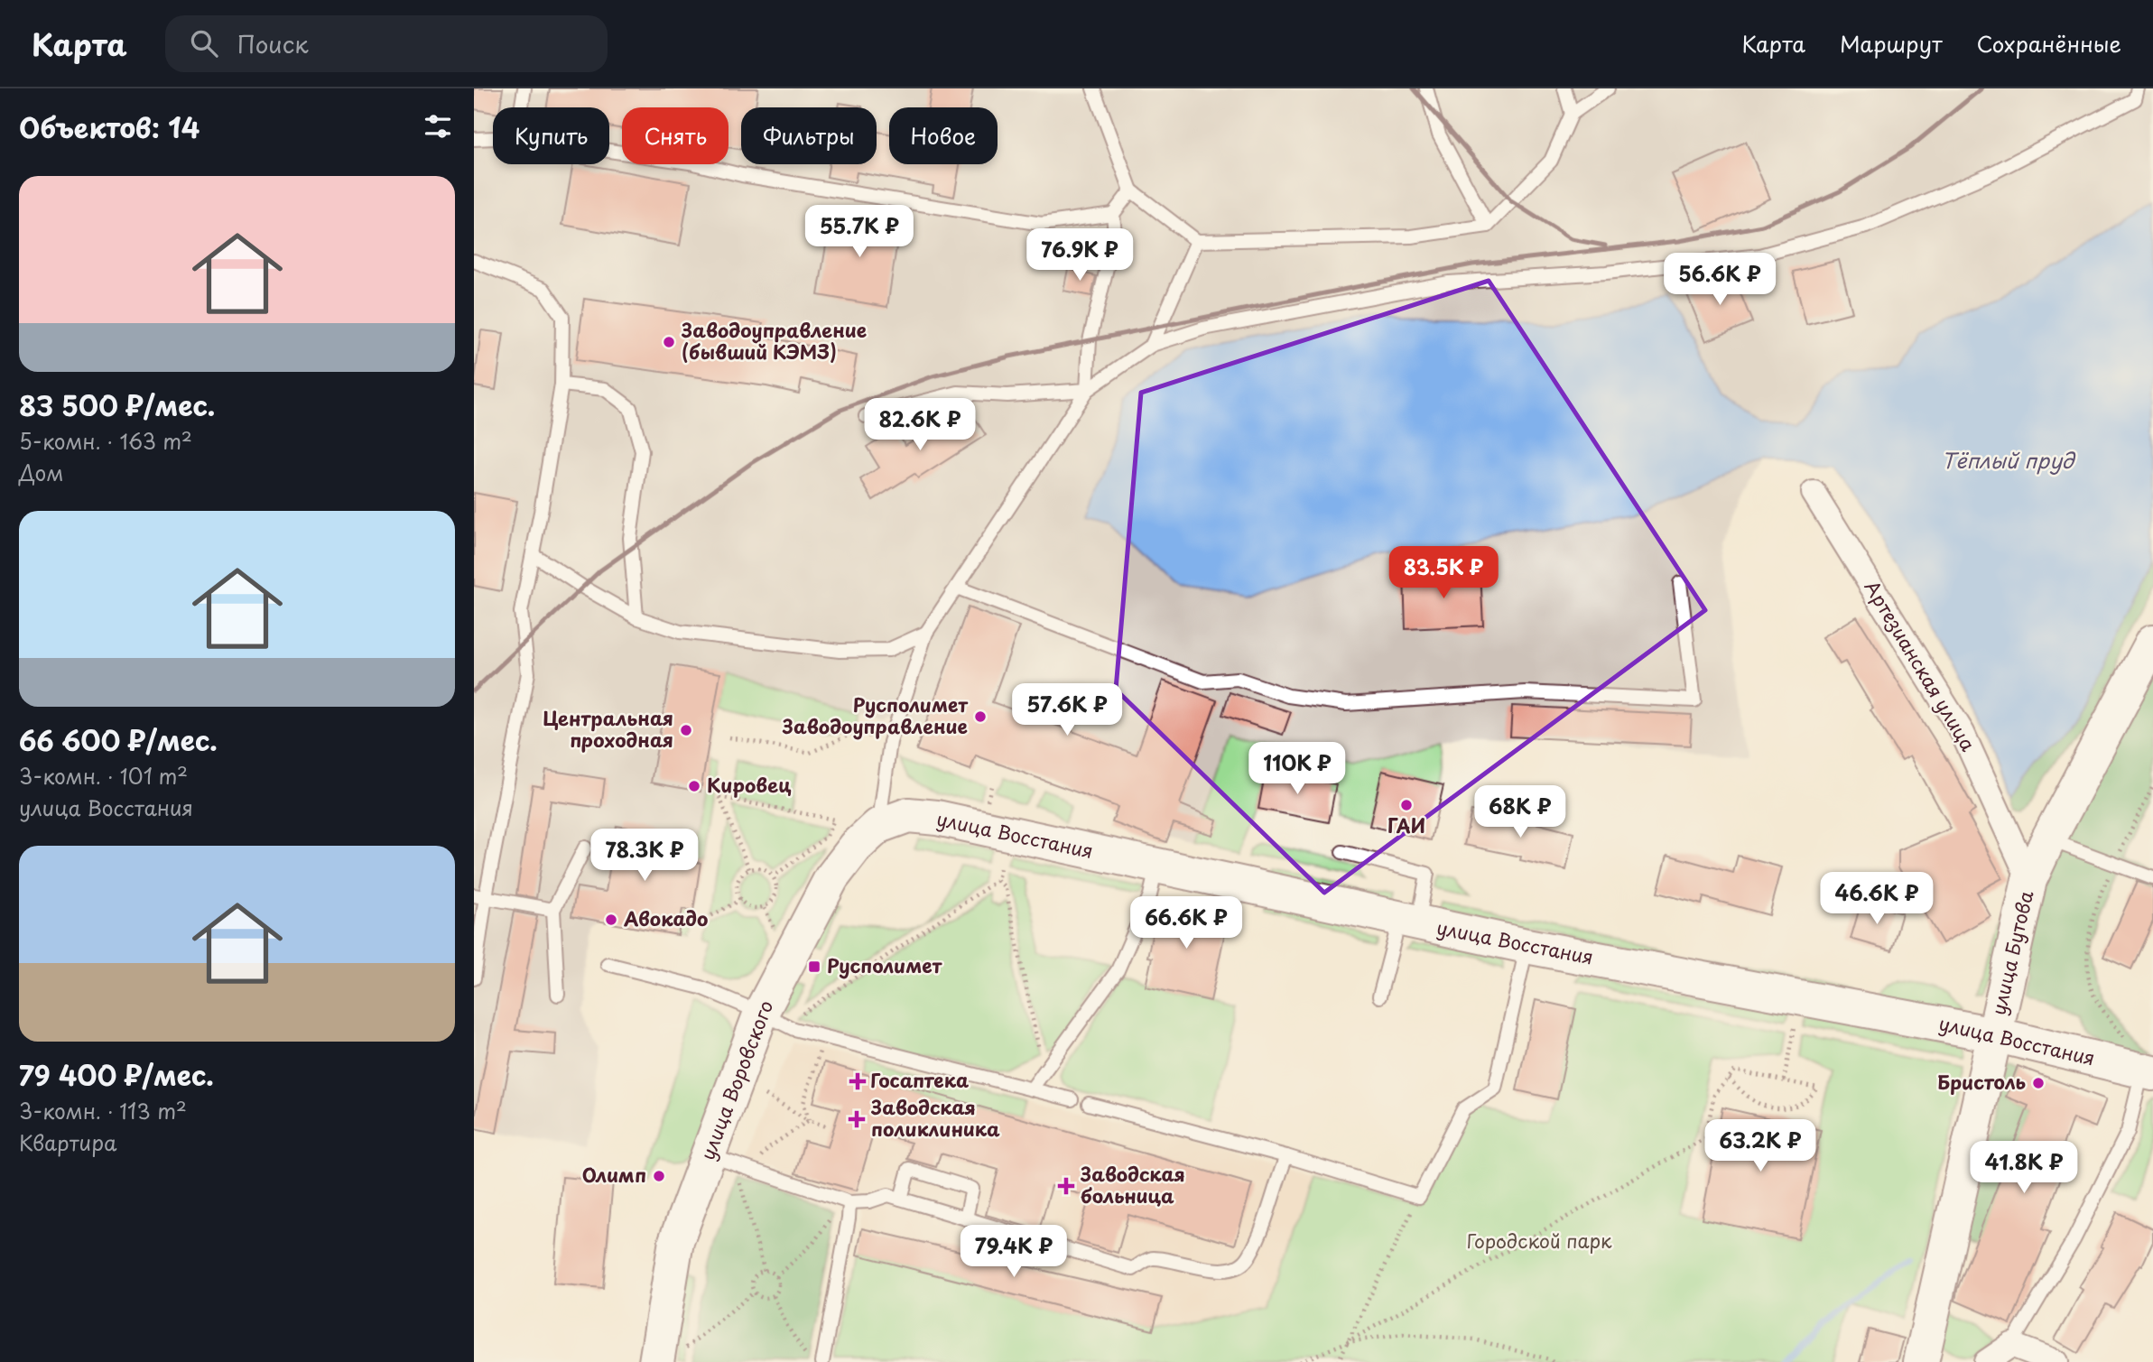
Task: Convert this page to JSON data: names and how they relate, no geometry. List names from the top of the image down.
{
  "streets": {
    "street": [
      "Артезианская улица",
      "улица Восстания",
      "улица Бутова",
      "улица Воровского"
    ]
  },
  "crossings": [
    ["Артезианская улица", "улица Бутова"],
    ["улица Восстания", "улица Бутова"],
    ["улица Восстания", "улица Воровского"]
  ],
  "water": ["Тёплый пруд"],
  "parks": ["Городской парк"],
  "places": {
    "other": [
      "Заводоуправление (бывший КЭМЗ)",
      "Русполимет Заводоуправление",
      "Центральная проходная",
      "Кировец",
      "ГАИ",
      "Авокадо",
      "Бристоль",
      "Олимп"
    ],
    "transit": ["Русполимет"],
    "health": ["Госаптека", "Заводская поликлиника", "Заводская больница"]
  },
  "page": {
    "header": "Карта",
    "search": "Поиск",
    "nav": ["Карта", "Маршрут", "Сохранённые"],
    "heading": "Объектов: 14",
    "chip": [
      "Купить",
      "Снять",
      "Фильтры",
      "Новое"
    ],
    "list": [
      {
        "name": "83 500 ₽/мес.",
        "note": "5-комн. · 163 m² · Дом"
      },
      {
        "name": "66 600 ₽/мес.",
        "note": "3-комн. · 101 m² · улица Восстания"
      },
      {
        "name": "79 400 ₽/мес.",
        "note": "3-комн. · 113 m² · Квартира"
      }
    ],
    "price": [
      "55.7K ₽",
      "76.9K ₽",
      "56.6K ₽",
      "82.6K ₽",
      "83.5K ₽",
      "57.6K ₽",
      "110K ₽",
      "68K ₽",
      "78.3K ₽",
      "46.6K ₽",
      "66.6K ₽",
      "63.2K ₽",
      "41.8K ₽",
      "79.4K ₽"
    ]
  }
}
